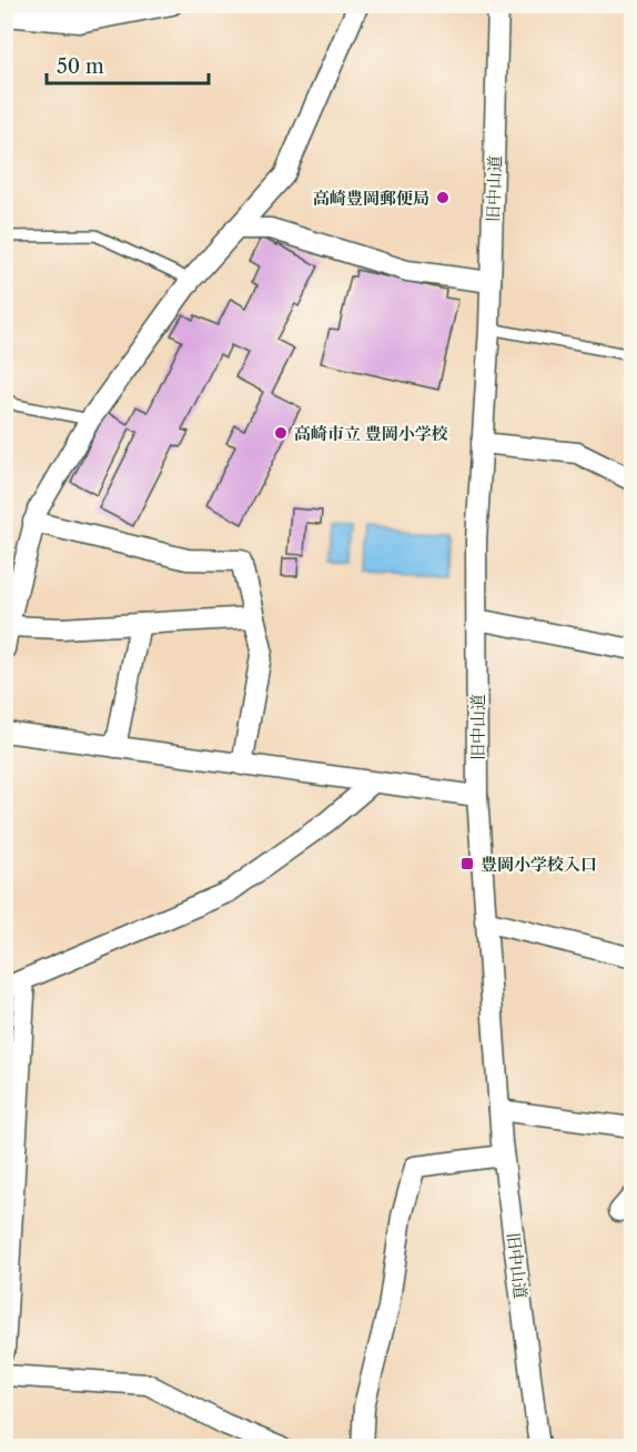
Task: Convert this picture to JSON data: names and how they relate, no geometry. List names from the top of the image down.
{
  "streets": {
    "street": ["旧中山道"]
  },
  "places": {
    "other": ["高崎豊岡郵便局", "高崎市立 豊岡小学校"],
    "transit": ["豊岡小学校入口"]
  },
  "scale_bar": "50 m"
}
